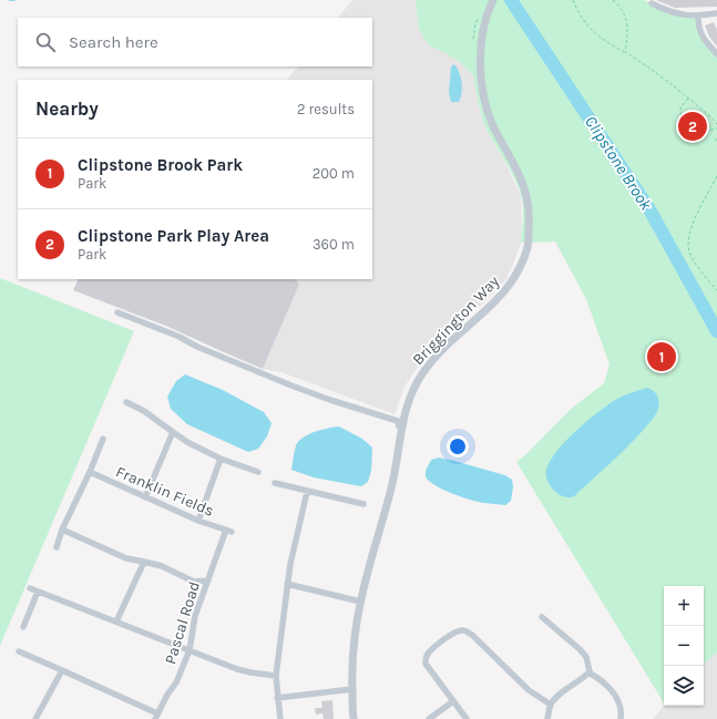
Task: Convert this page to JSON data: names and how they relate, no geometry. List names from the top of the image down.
{
  "streets": {
    "street": ["Briggington Way", "Franklin Fields", "Pascal Road"]
  },
  "crossings": [
    ["Franklin Fields", "Pascal Road"]
  ],
  "water": ["Clipstone Brook"],
  "page": {
    "search": "Search here",
    "heading": ["Nearby", "2 results"],
    "pins": ["2", "1"],
    "list": [
      {
        "mark": "1",
        "name": "Clipstone Brook Park",
        "note": "Park",
        "value": "200 m"
      },
      {
        "mark": "2",
        "name": "Clipstone Park Play Area",
        "note": "Park",
        "value": "360 m"
      }
    ],
    "map_buttons": ["+", "−"]
  }
}
